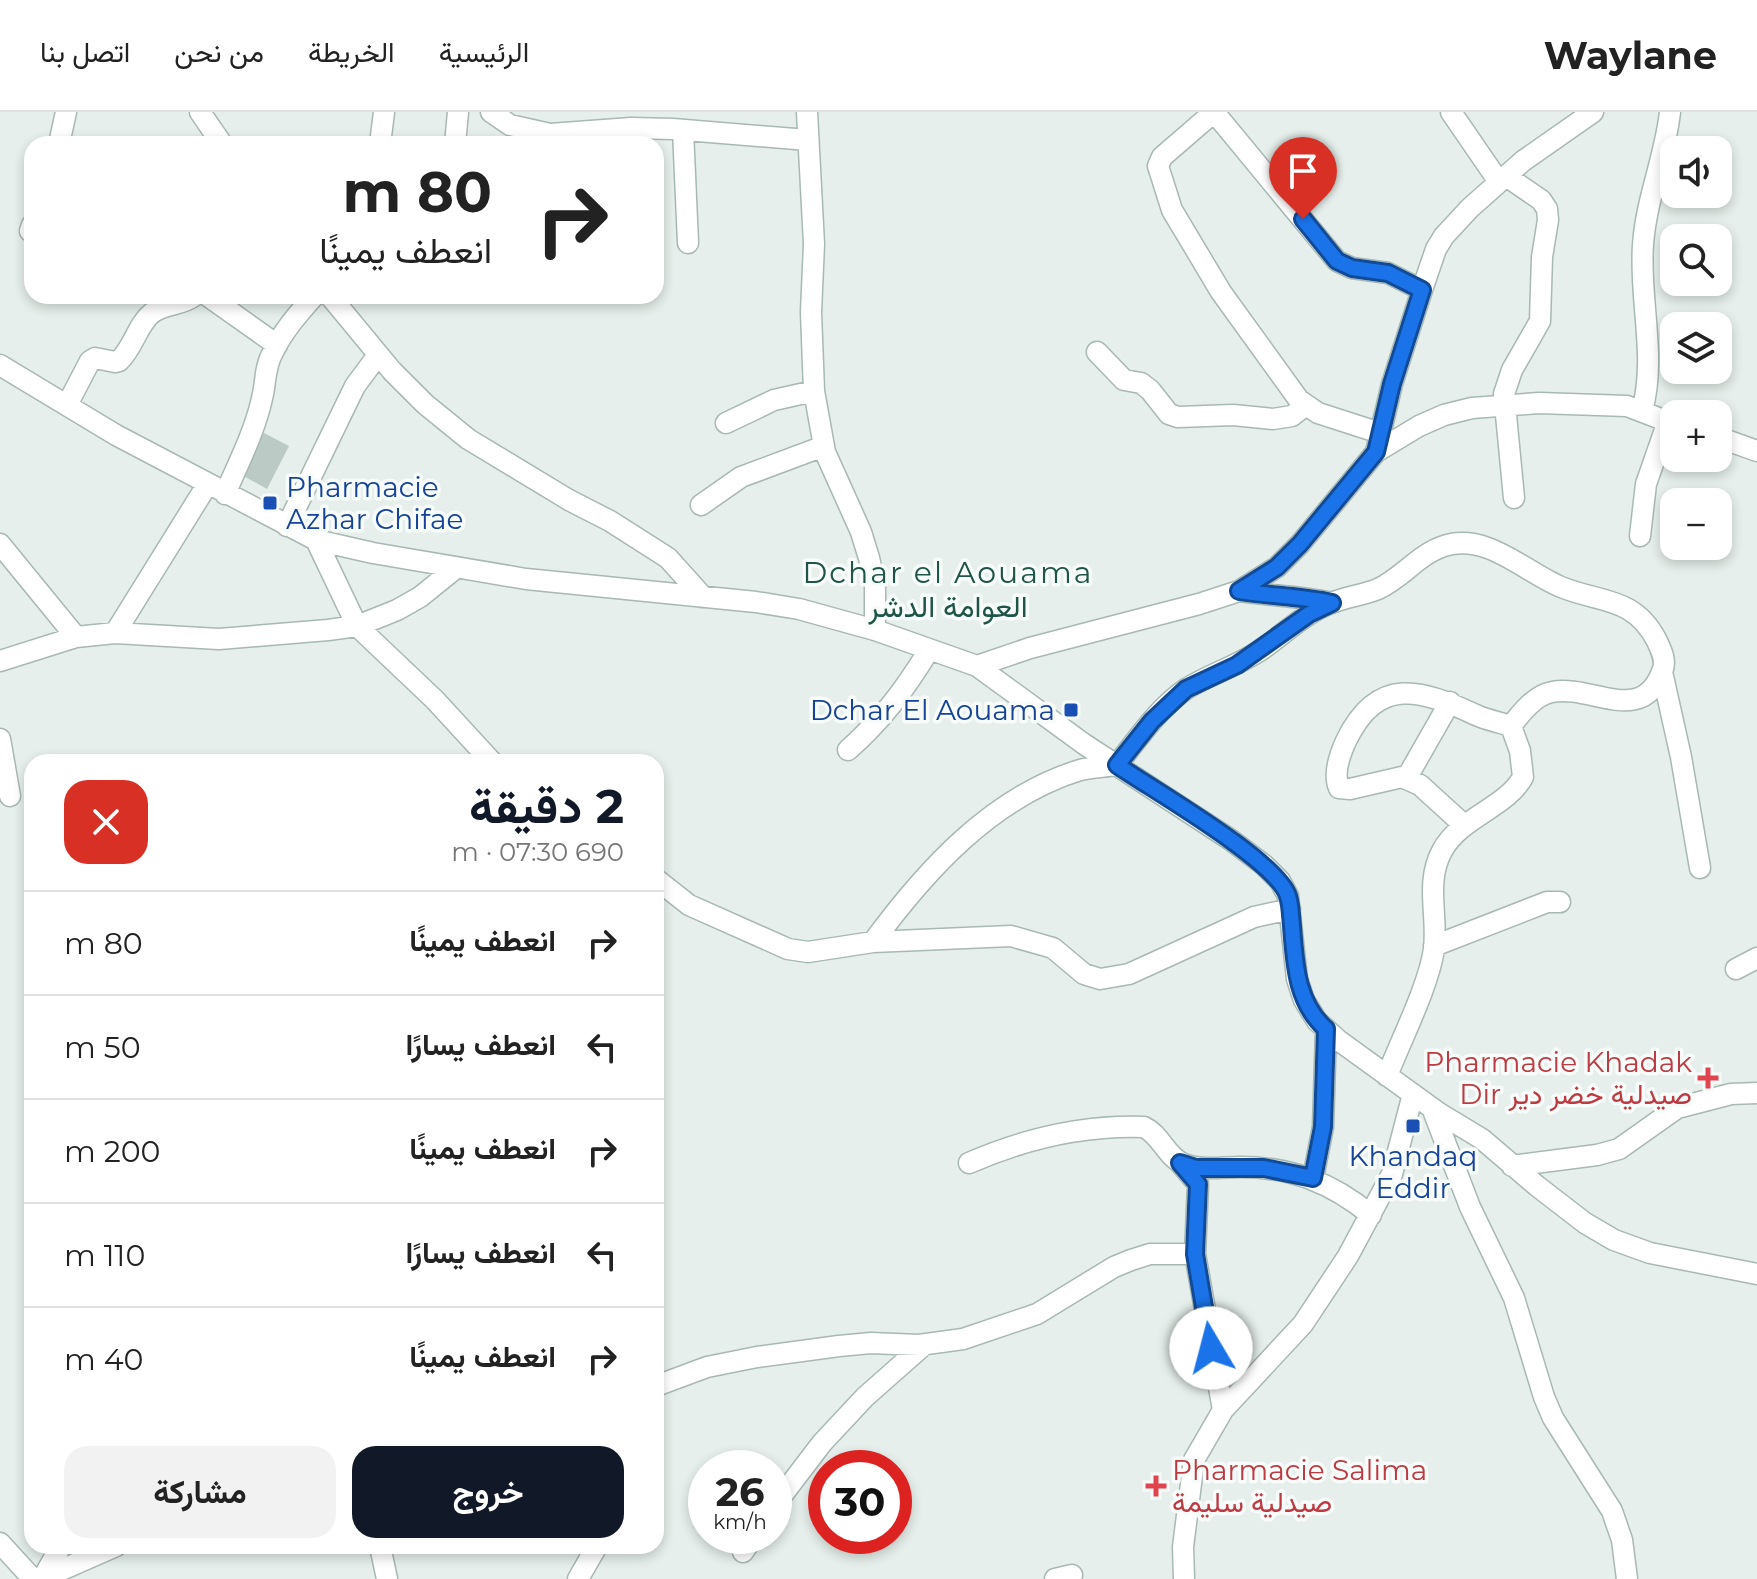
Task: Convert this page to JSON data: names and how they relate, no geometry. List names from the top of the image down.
{
  "districts": ["Dchar el Aouama العوامة الدشر"],
  "places": {
    "transit": ["Pharmacie Azhar Chifae", "Dchar El Aouama", "Khandaq Eddir"],
    "health": ["Pharmacie Khadak Dir صيدلية خضر دير", "Pharmacie Salima صيدلية سليمة"]
  },
  "page": {
    "header": "Waylane",
    "nav": [
      "الرئيسية",
      "الخريطة",
      "من نحن",
      "اتصل بنا"
    ],
    "map_buttons": ["+", "−"],
    "turn": ["80 m", "انعطف يمينًا"],
    "heading": ["2 دقيقة", "690 m · 07:30"],
    "list": [
      {
        "name": "انعطف يمينًا",
        "value": "80 m"
      },
      {
        "name": "انعطف يسارًا",
        "value": "50 m"
      },
      {
        "name": "انعطف يمينًا",
        "value": "200 m"
      },
      {
        "name": "انعطف يسارًا",
        "value": "110 m"
      },
      {
        "name": "انعطف يمينًا",
        "value": "40 m"
      }
    ],
    "buttons": ["خروج", "مشاركة"],
    "speed": "26 km/h",
    "limit": "30"
  }
}
